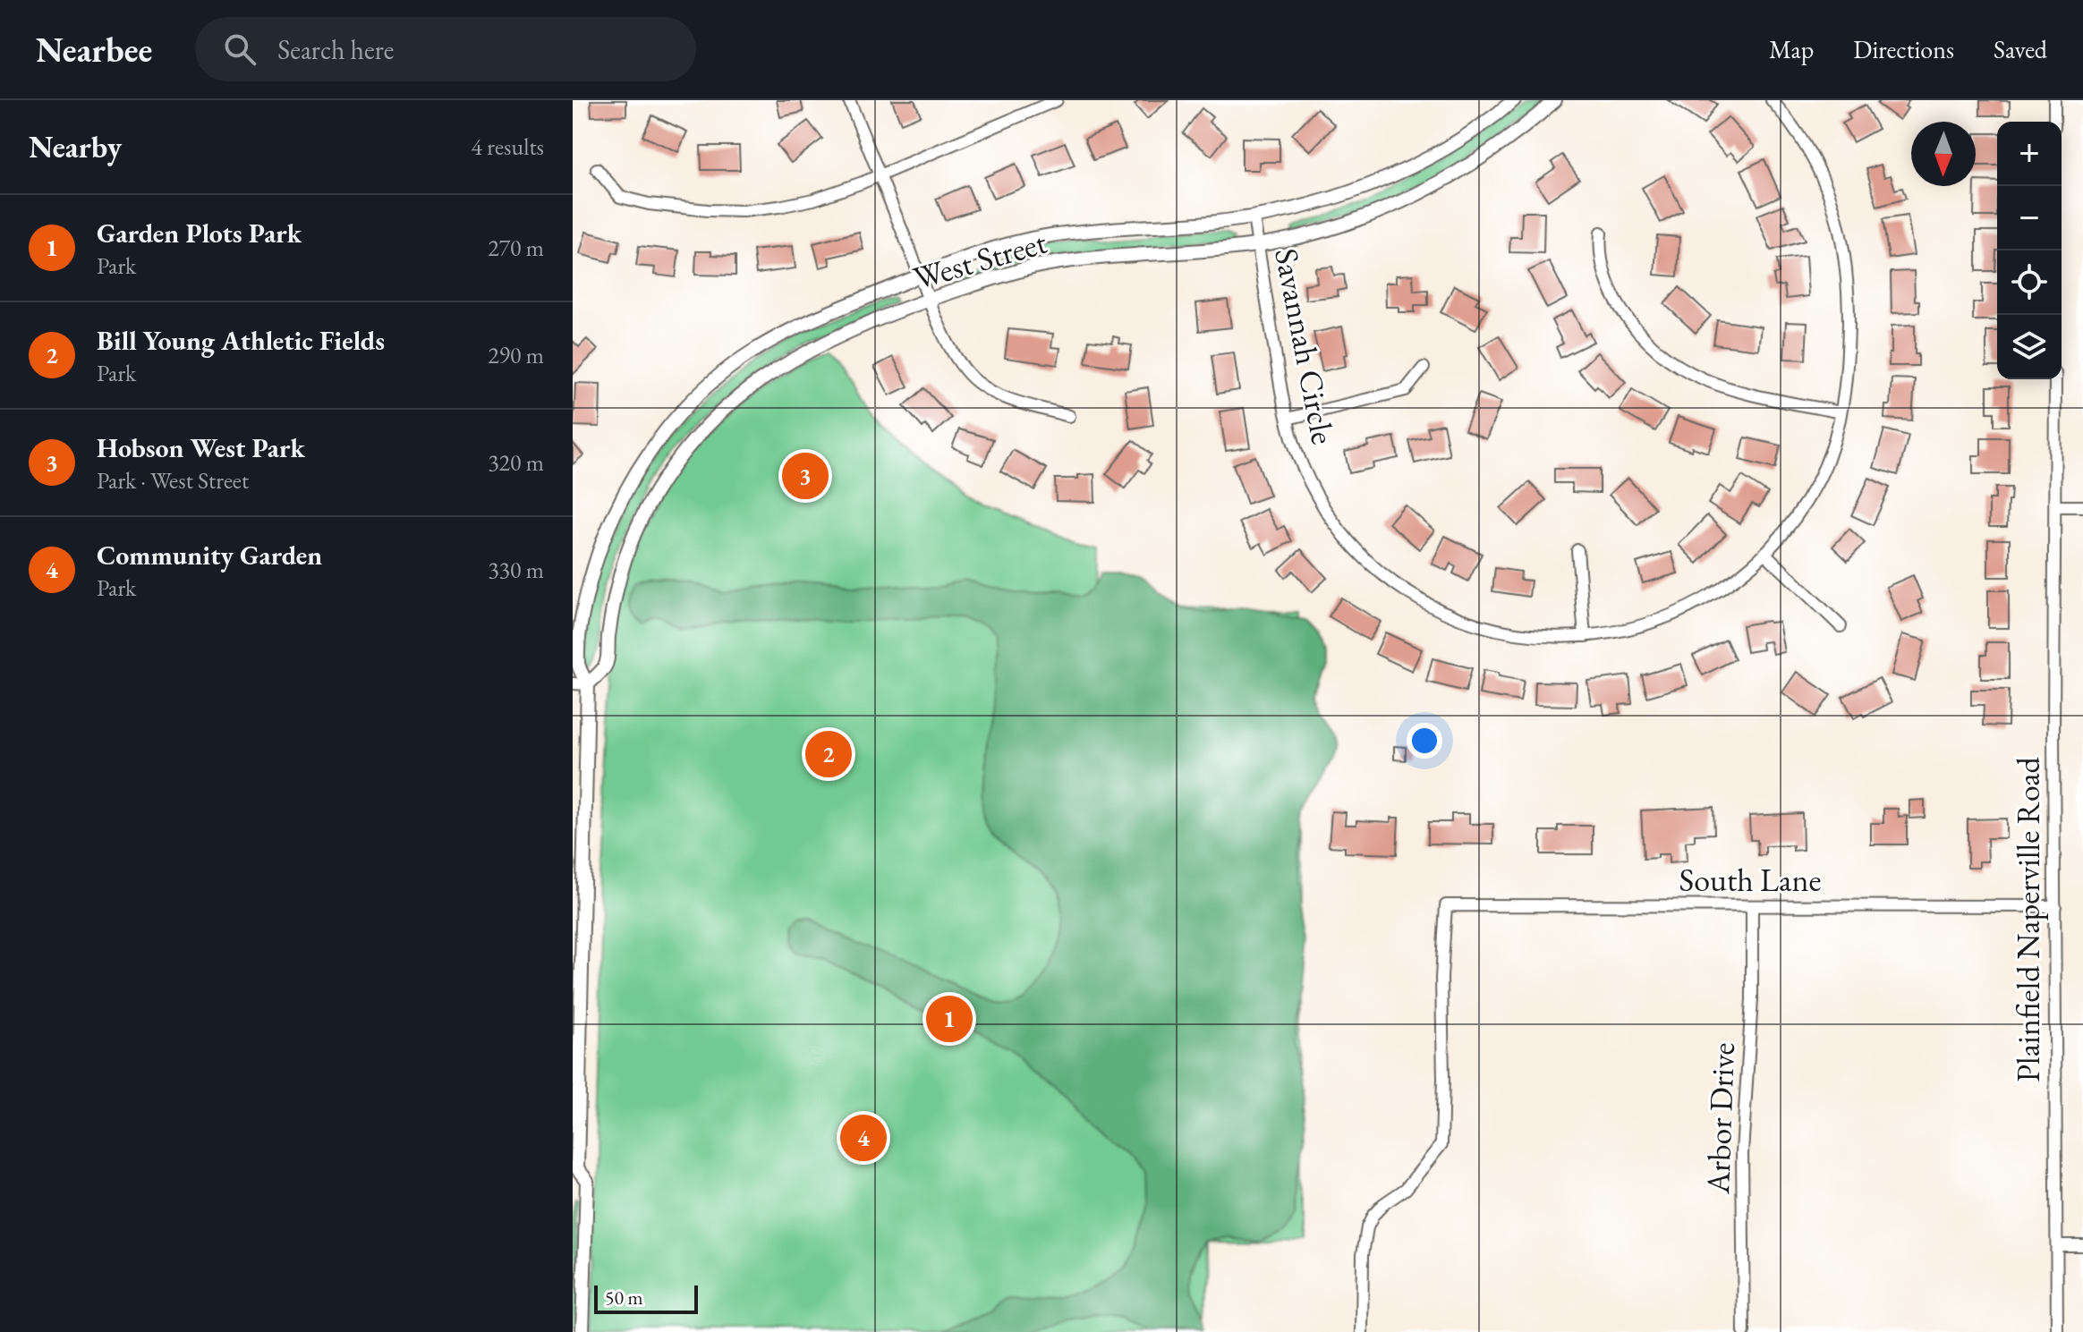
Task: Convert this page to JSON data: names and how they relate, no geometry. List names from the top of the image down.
{
  "streets": {
    "street": [
      "West Street",
      "Savannah Circle",
      "South Lane",
      "Plainfield Naperville Road",
      "Arbor Drive"
    ]
  },
  "crossings": [
    ["West Street", "Savannah Circle"],
    ["South Lane", "Plainfield Naperville Road"],
    ["South Lane", "Arbor Drive"]
  ],
  "scale_bar": "50 m",
  "north": "bottom",
  "page": {
    "header": "Nearbee",
    "search": "Search here",
    "nav": ["Map", "Directions", "Saved"],
    "heading": ["Nearby", "4 results"],
    "map_buttons": ["+", "−"],
    "list": [
      {
        "mark": "1",
        "name": "Garden Plots Park",
        "note": "Park",
        "value": "270 m"
      },
      {
        "mark": "2",
        "name": "Bill Young Athletic Fields",
        "note": "Park",
        "value": "290 m"
      },
      {
        "mark": "3",
        "name": "Hobson West Park",
        "note": "Park · West Street",
        "value": "320 m"
      },
      {
        "mark": "4",
        "name": "Community Garden",
        "note": "Park",
        "value": "330 m"
      }
    ],
    "pins": [
      "3",
      "2",
      "1",
      "4"
    ],
    "scale": "50 m"
  }
}
